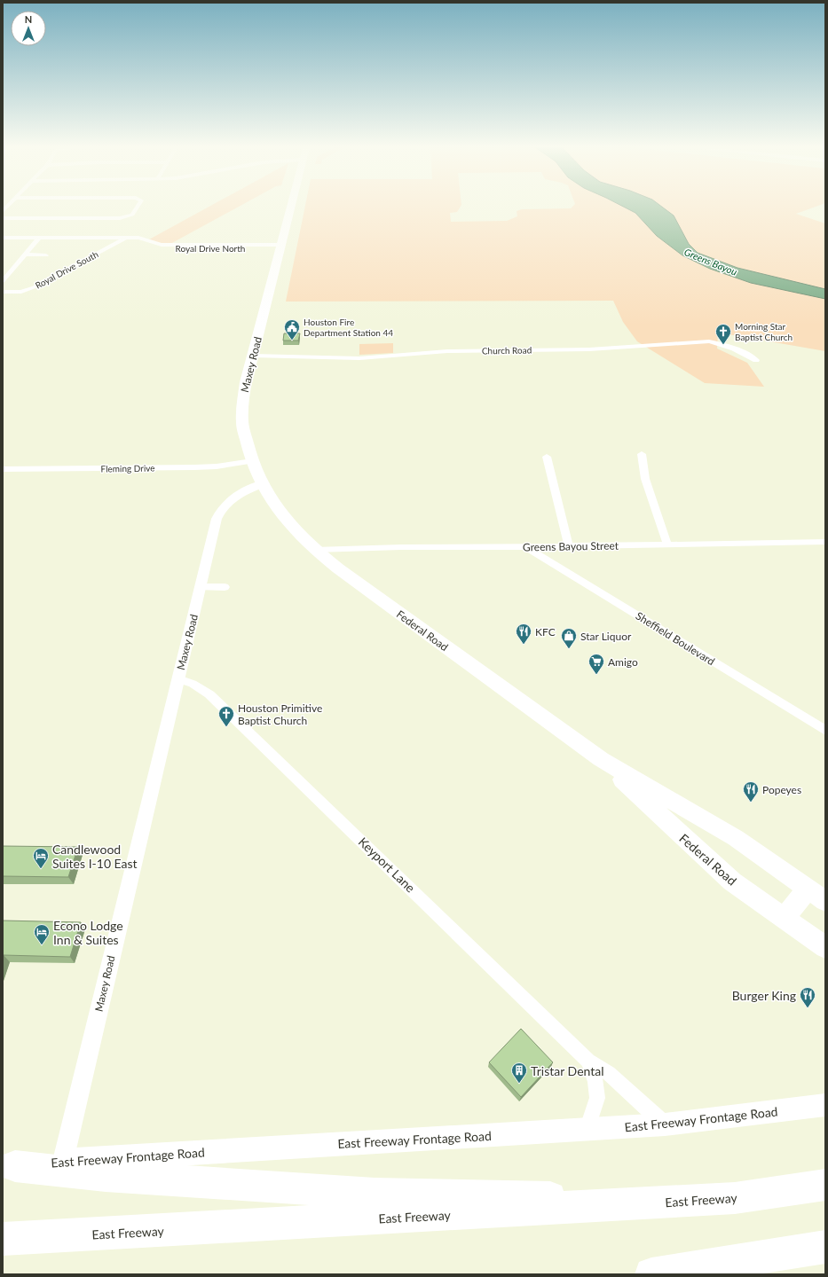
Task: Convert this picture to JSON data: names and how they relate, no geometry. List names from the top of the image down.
{
  "streets": {
    "highway": ["East Freeway"],
    "main road": ["Maxey Road", "Federal Road", "East Freeway Frontage Road"],
    "street": [
      "Royal Drive North",
      "Royal Drive South",
      "Church Road",
      "Fleming Drive",
      "Greens Bayou Street",
      "Sheffield Boulevard",
      "Keyport Lane"
    ]
  },
  "crossings": [
    ["Royal Drive North", "Royal Drive South"],
    ["Royal Drive North", "Maxey Road"],
    ["Church Road", "Maxey Road"],
    ["Maxey Road", "Fleming Drive"],
    ["Maxey Road", "Federal Road"],
    ["Maxey Road", "Keyport Lane"],
    ["Maxey Road", "East Freeway Frontage Road"],
    ["Greens Bayou Street", "Federal Road"],
    ["Greens Bayou Street", "Sheffield Boulevard"],
    ["Keyport Lane", "East Freeway Frontage Road"]
  ],
  "water": ["Greens Bayou"],
  "places": {
    "public building": ["Houston Fire Department Station 44"],
    "church": ["Morning Star Baptist Church", "Houston Primitive Baptist Church"],
    "restaurant": ["KFC", "Popeyes", "Burger King"],
    "shop": ["Star Liquor"],
    "supermarket": ["Amigo"],
    "hotel": ["Candlewood Suites I-10 East", "Econo Lodge Inn & Suites"],
    "building": ["Tristar Dental"]
  },
  "north": "top"
}
